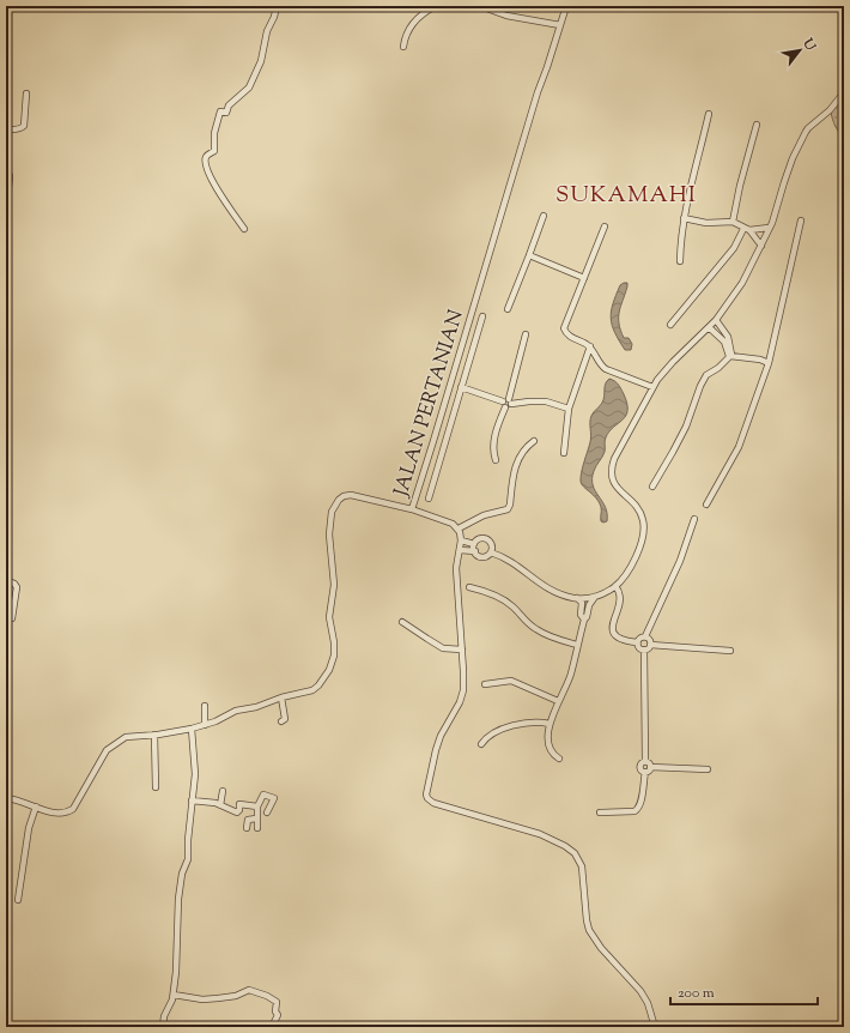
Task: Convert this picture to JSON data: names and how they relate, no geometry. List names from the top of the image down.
{
  "streets": {
    "street": ["JALAN PERTANIAN"]
  },
  "districts": ["SUKAMAHI"],
  "scale_bar": "200 m",
  "north": "top right"
}
